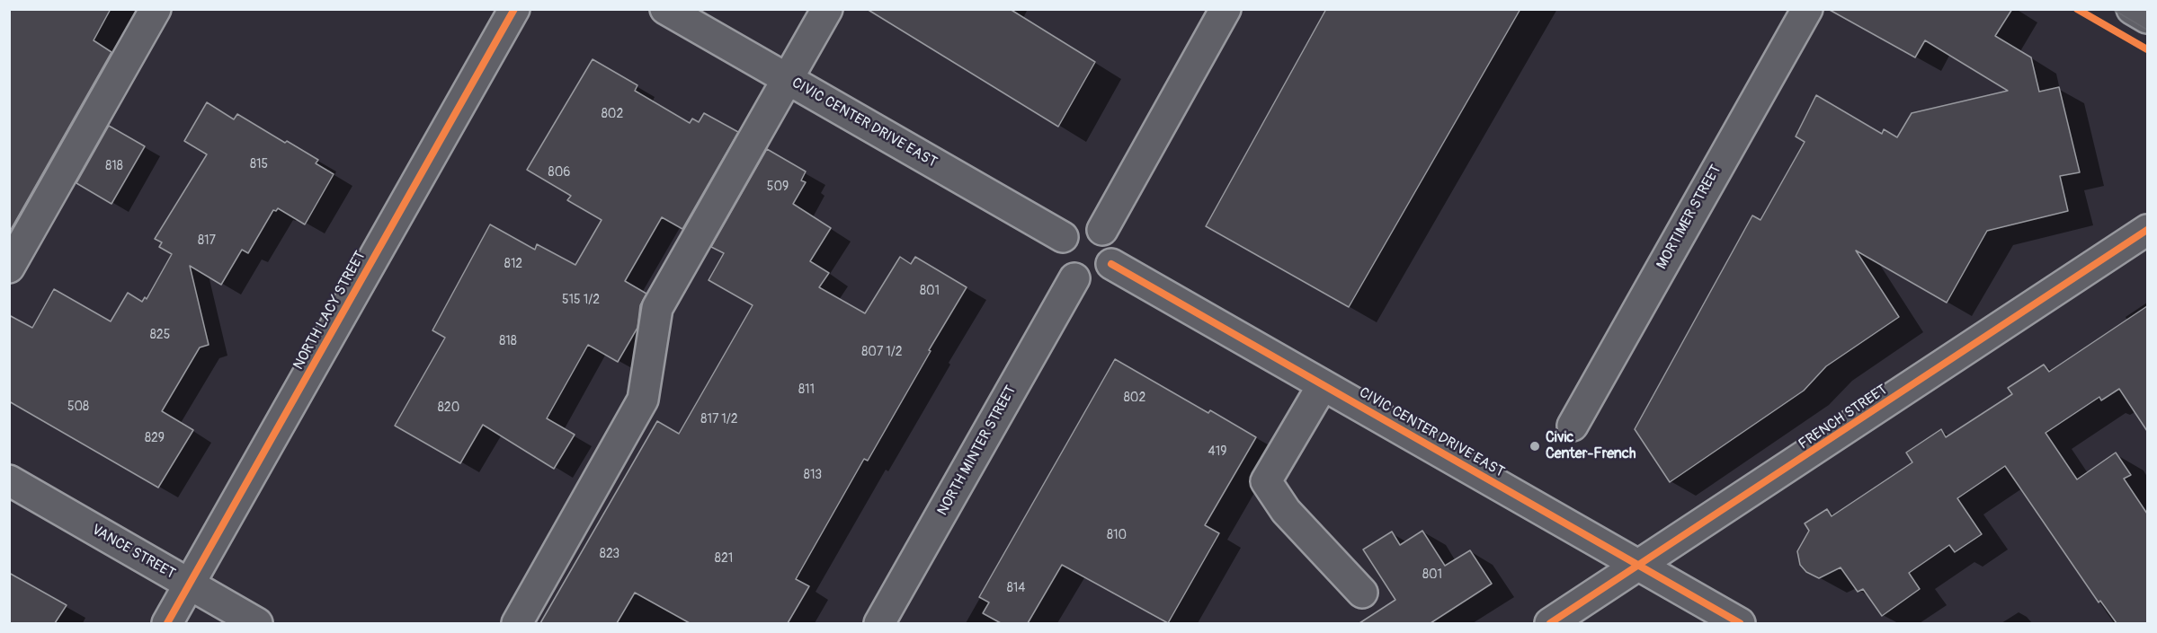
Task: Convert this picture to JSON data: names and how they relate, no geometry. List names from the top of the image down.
{
  "streets": {
    "street": [
      "CIVIC CENTER DRIVE EAST",
      "MORTIMER STREET",
      "NORTH LACY STREET",
      "FRENCH STREET",
      "NORTH MINTER STREET",
      "VANCE STREET"
    ]
  },
  "crossings": [
    ["CIVIC CENTER DRIVE EAST", "FRENCH STREET"],
    ["CIVIC CENTER DRIVE EAST", "NORTH MINTER STREET"],
    ["NORTH LACY STREET", "VANCE STREET"]
  ],
  "places": ["Civic Center-French"],
  "house_numbers": [
    "802",
    "815",
    "818",
    "806",
    "509",
    "817",
    "812",
    "801",
    "515 1/2",
    "825",
    "818",
    "807 1/2",
    "811",
    "802",
    "508",
    "820",
    "817 1/2",
    "829",
    "419",
    "813",
    "810",
    "823",
    "821",
    "801",
    "814"
  ]
}
